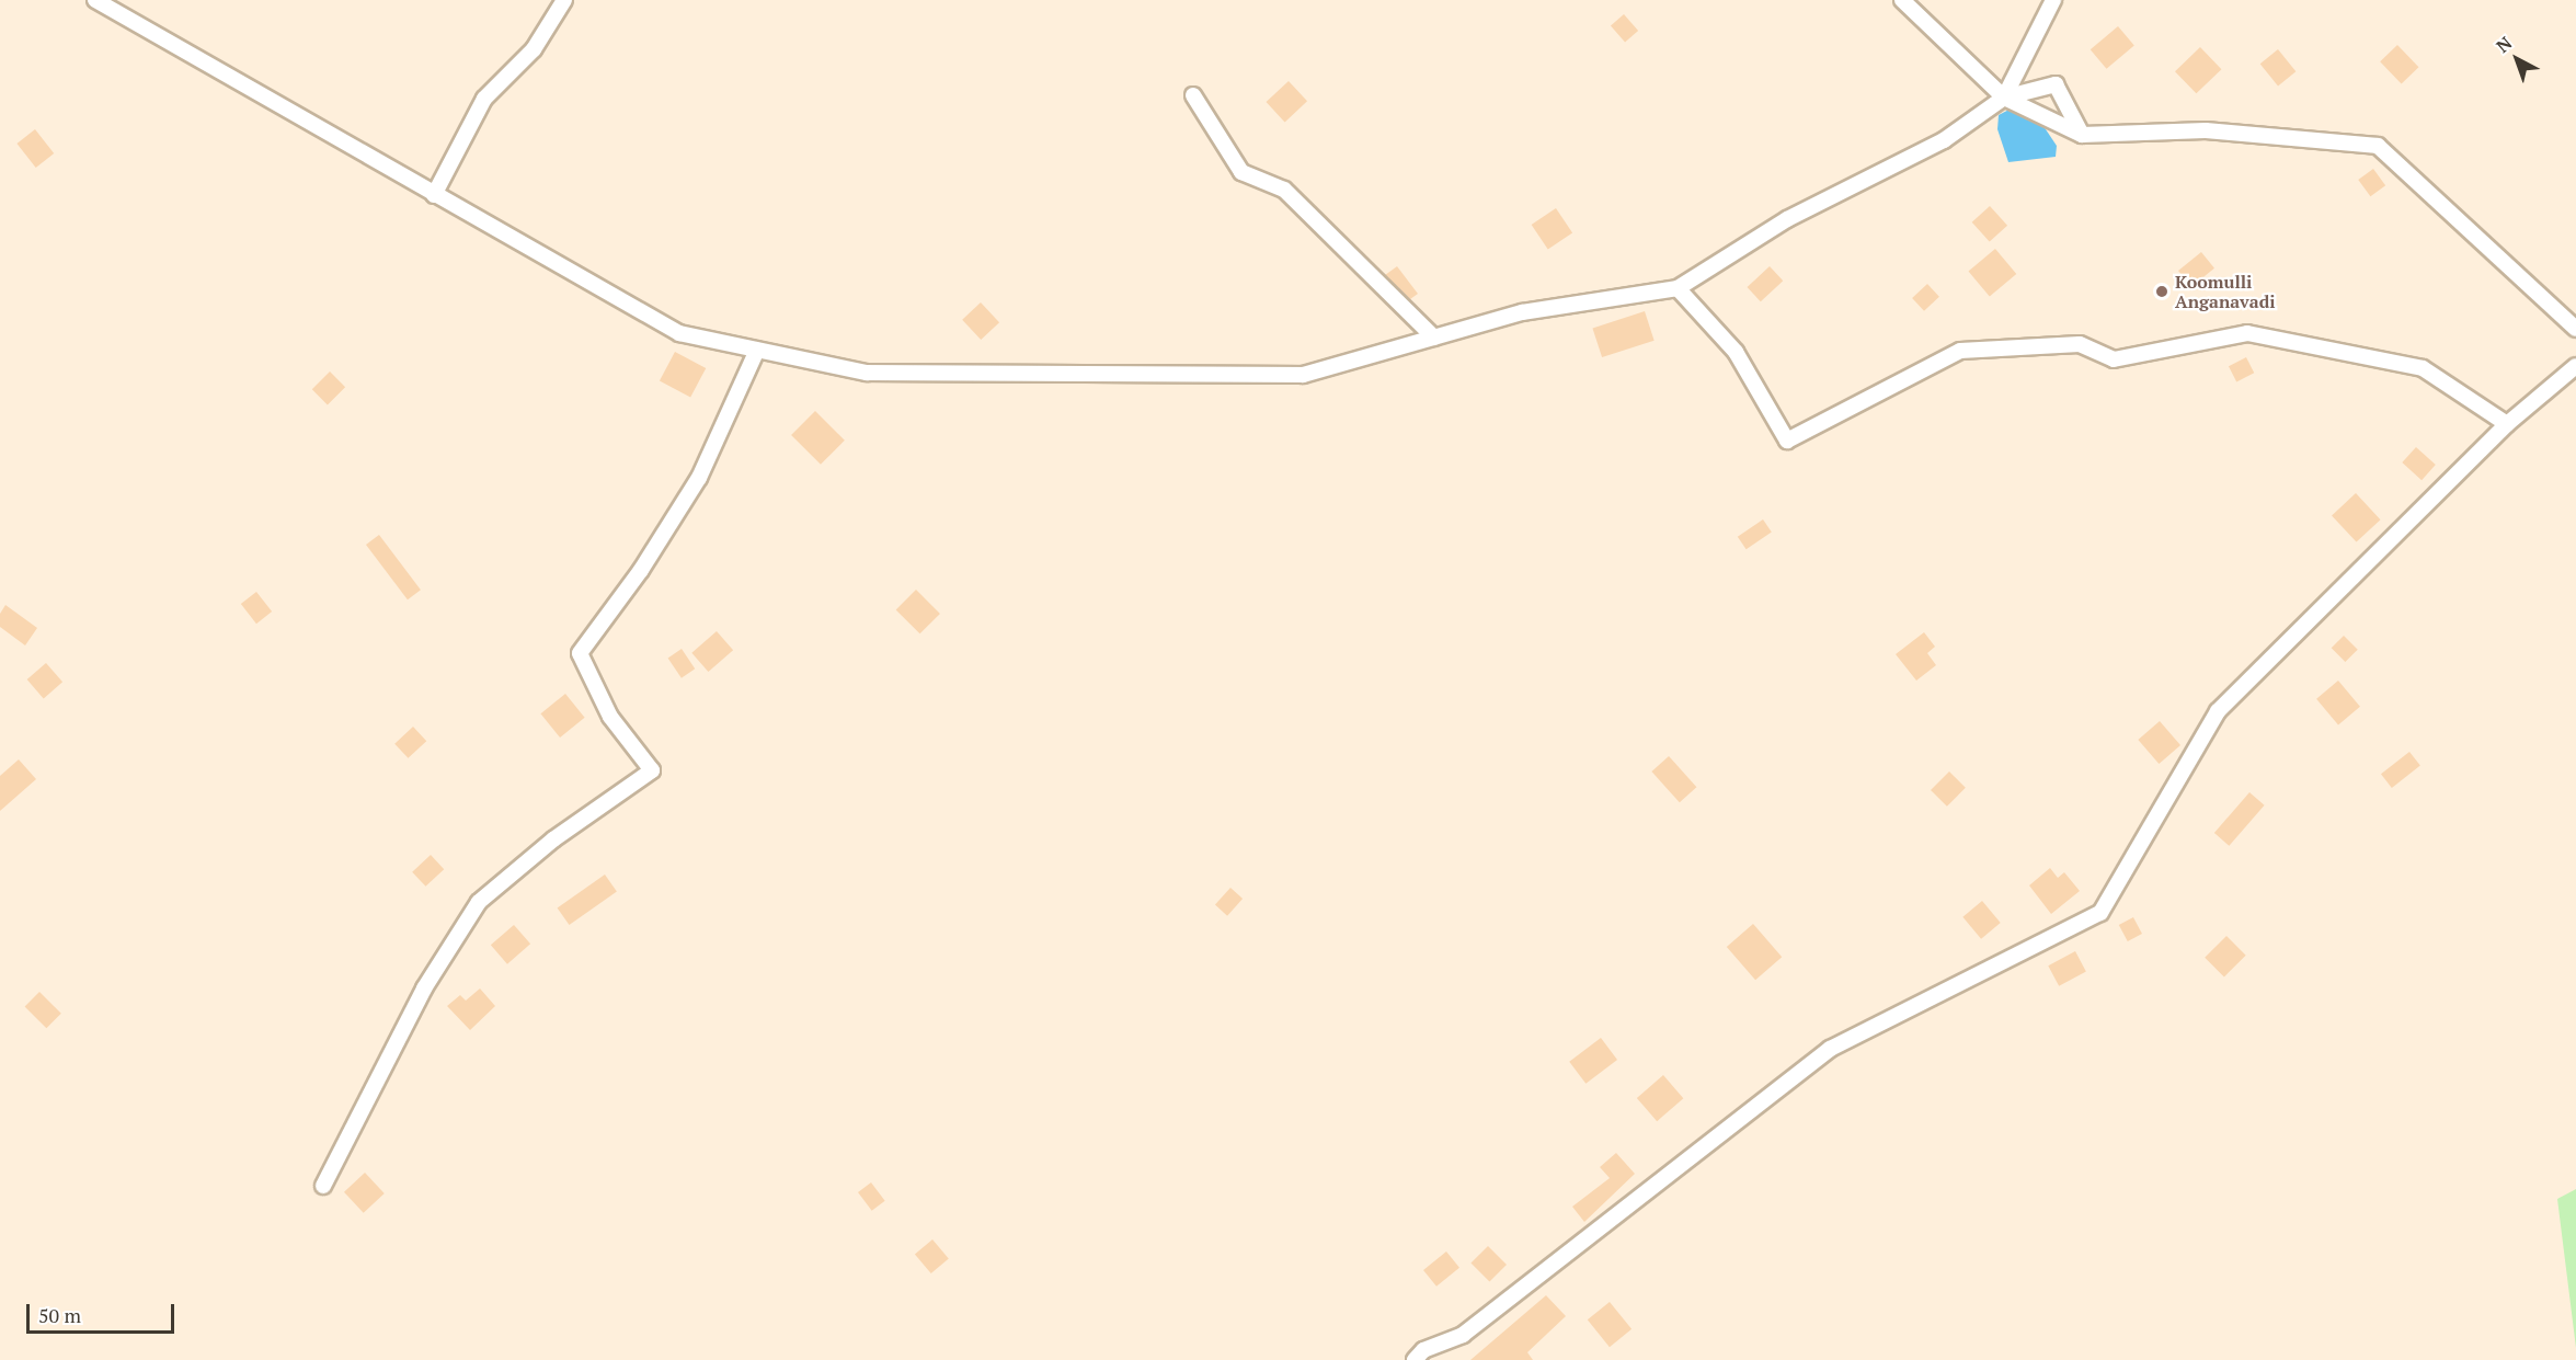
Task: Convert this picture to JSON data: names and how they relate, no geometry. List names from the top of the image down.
{
  "places": ["Koomulli Anganavadi"],
  "scale_bar": "50 m",
  "north": "top left"
}
